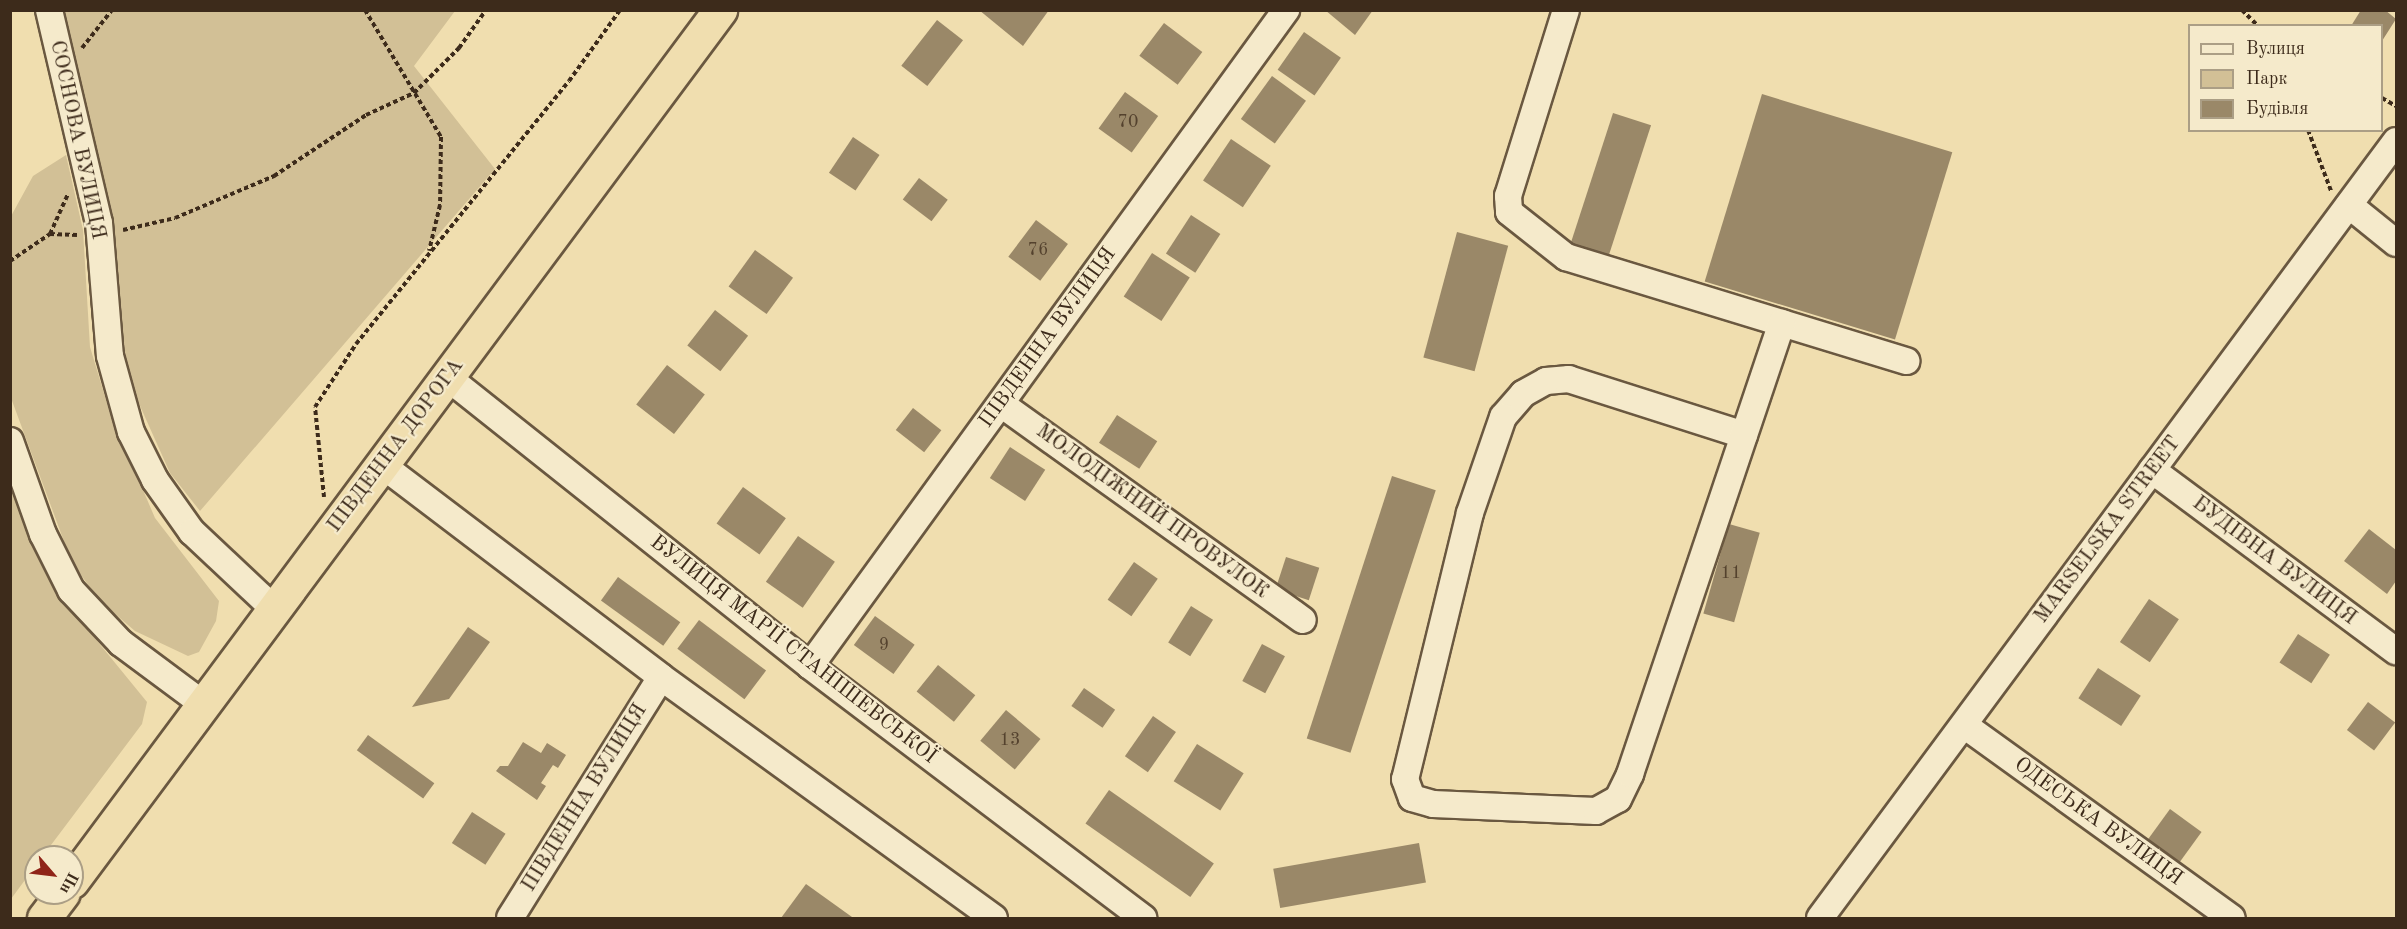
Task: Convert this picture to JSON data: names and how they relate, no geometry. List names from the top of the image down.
{
  "streets": {
    "highway": ["ПІВДЕННА ДОРОГА"],
    "street": [
      "СОСНОВА ВУЛИЦЯ",
      "ПІВДЕННА ВУЛИЦЯ",
      "МОЛОДІЖНИЙ ПРОВУЛОК",
      "MARSELSKA STREET",
      "БУДІВНА ВУЛИЦЯ",
      "ВУЛИЦЯ МАРІЇ СТАНІШЕВСЬКОЇ",
      "ОДЕСЬКА ВУЛИЦЯ"
    ]
  },
  "crossings": [
    ["СОСНОВА ВУЛИЦЯ", "ПІВДЕННА ДОРОГА"],
    ["ПІВДЕННА ВУЛИЦЯ", "МОЛОДІЖНИЙ ПРОВУЛОК"],
    ["ПІВДЕННА ВУЛИЦЯ", "ВУЛИЦЯ МАРІЇ СТАНІШЕВСЬКОЇ"],
    ["ПІВДЕННА ДОРОГА", "ВУЛИЦЯ МАРІЇ СТАНІШЕВСЬКОЇ"],
    ["MARSELSKA STREET", "БУДІВНА ВУЛИЦЯ"],
    ["MARSELSKA STREET", "ОДЕСЬКА ВУЛИЦЯ"]
  ],
  "house_numbers": [
    "70",
    "76",
    "11",
    "9",
    "13"
  ],
  "legend": ["Вулиця", "Парк", "Будівля"],
  "north": "bottom right"
}
